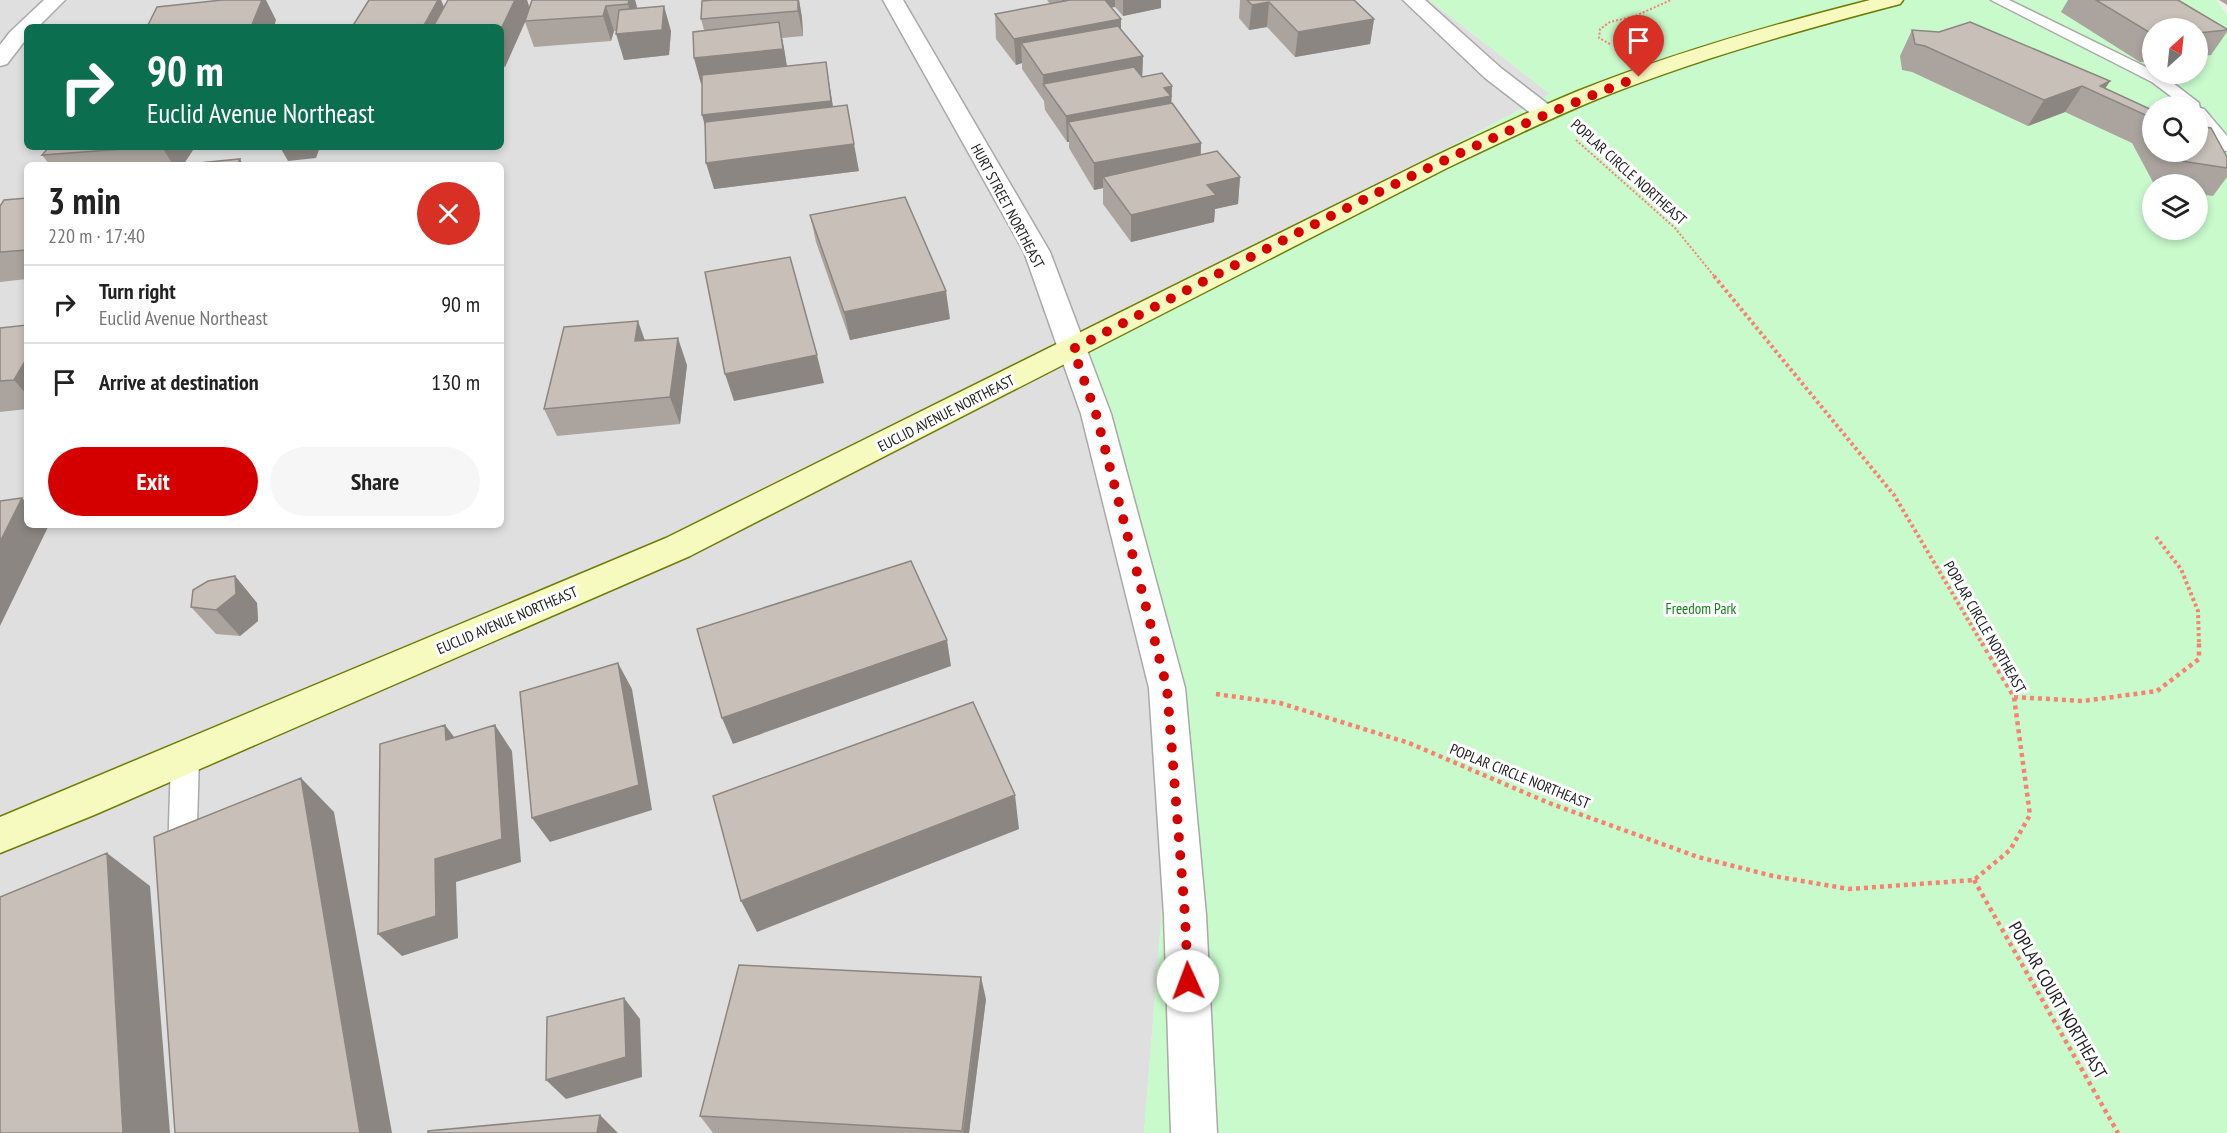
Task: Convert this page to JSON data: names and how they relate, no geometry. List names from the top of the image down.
{
  "streets": {
    "street": ["HURT STREET NORTHEAST", "EUCLID AVENUE NORTHEAST"],
    "path": ["POPLAR CIRCLE NORTHEAST", "POPLAR COURT NORTHEAST"]
  },
  "crossings": [
    ["POPLAR CIRCLE NORTHEAST", "HURT STREET NORTHEAST"],
    ["POPLAR CIRCLE NORTHEAST", "EUCLID AVENUE NORTHEAST"],
    ["POPLAR CIRCLE NORTHEAST", "POPLAR COURT NORTHEAST"],
    ["HURT STREET NORTHEAST", "EUCLID AVENUE NORTHEAST"]
  ],
  "parks": ["Freedom Park"],
  "north": "top right",
  "page": {
    "turn": ["90 m", "Euclid Avenue Northeast"],
    "heading": ["3 min", "220 m · 17:40"],
    "list": [
      {
        "name": "Turn right",
        "note": "Euclid Avenue Northeast",
        "value": "90 m"
      },
      {
        "name": "Arrive at destination",
        "value": "130 m"
      }
    ],
    "buttons": ["Exit", "Share"]
  }
}
